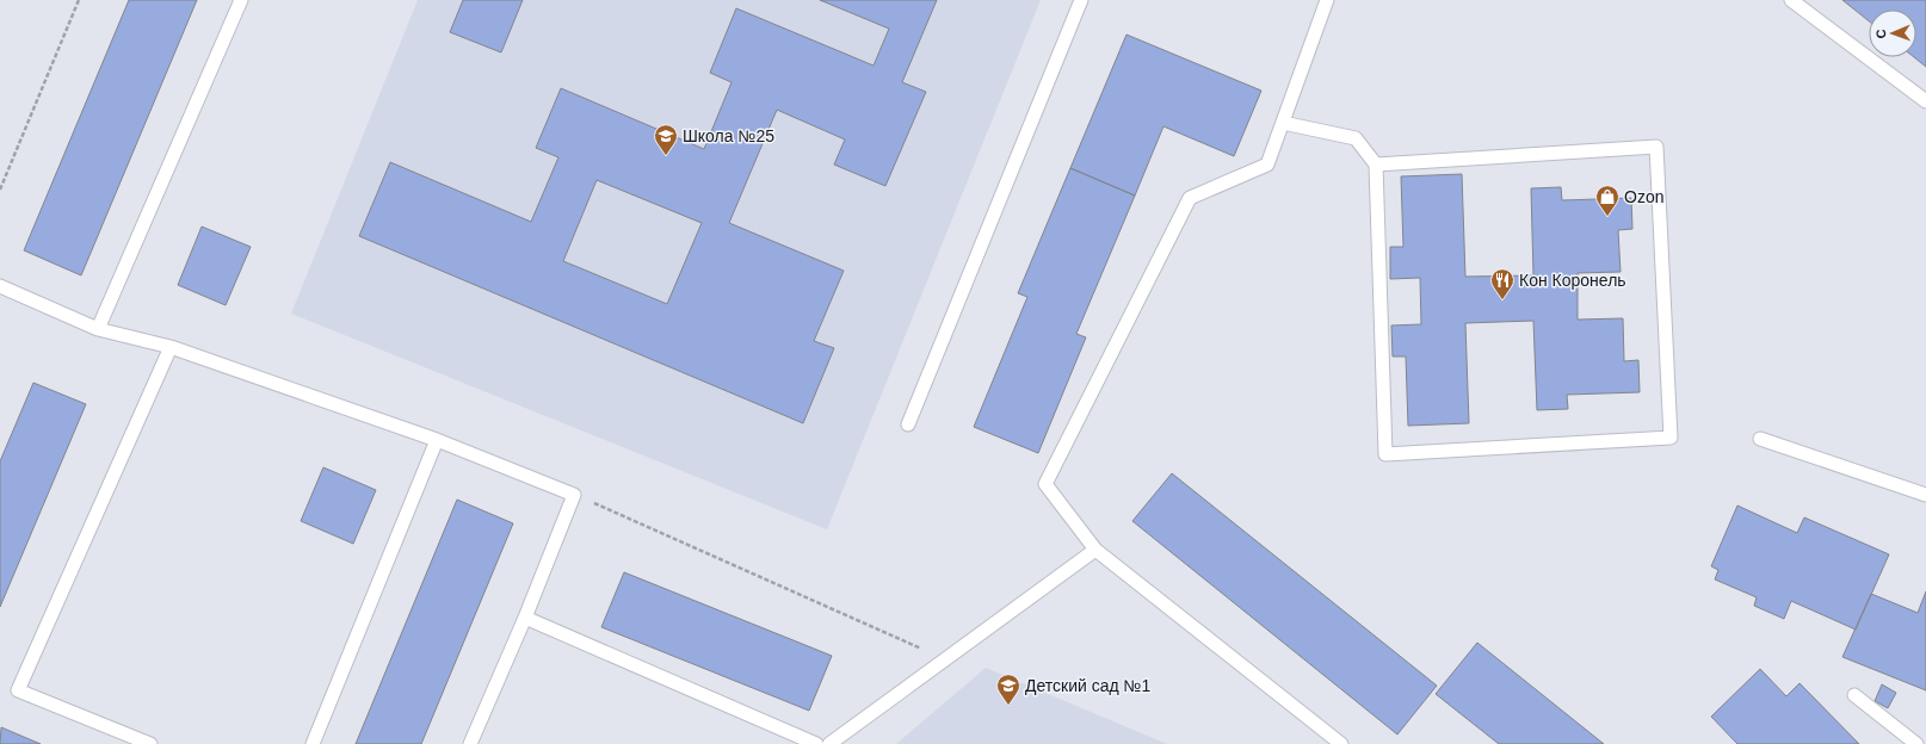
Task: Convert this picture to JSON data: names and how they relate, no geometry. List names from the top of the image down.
{
  "places": {
    "school or university": ["Школа №25", "Детский сад №1"],
    "shop": ["Ozon"],
    "restaurant": ["Кон Коронель"]
  },
  "north": "left"
}
